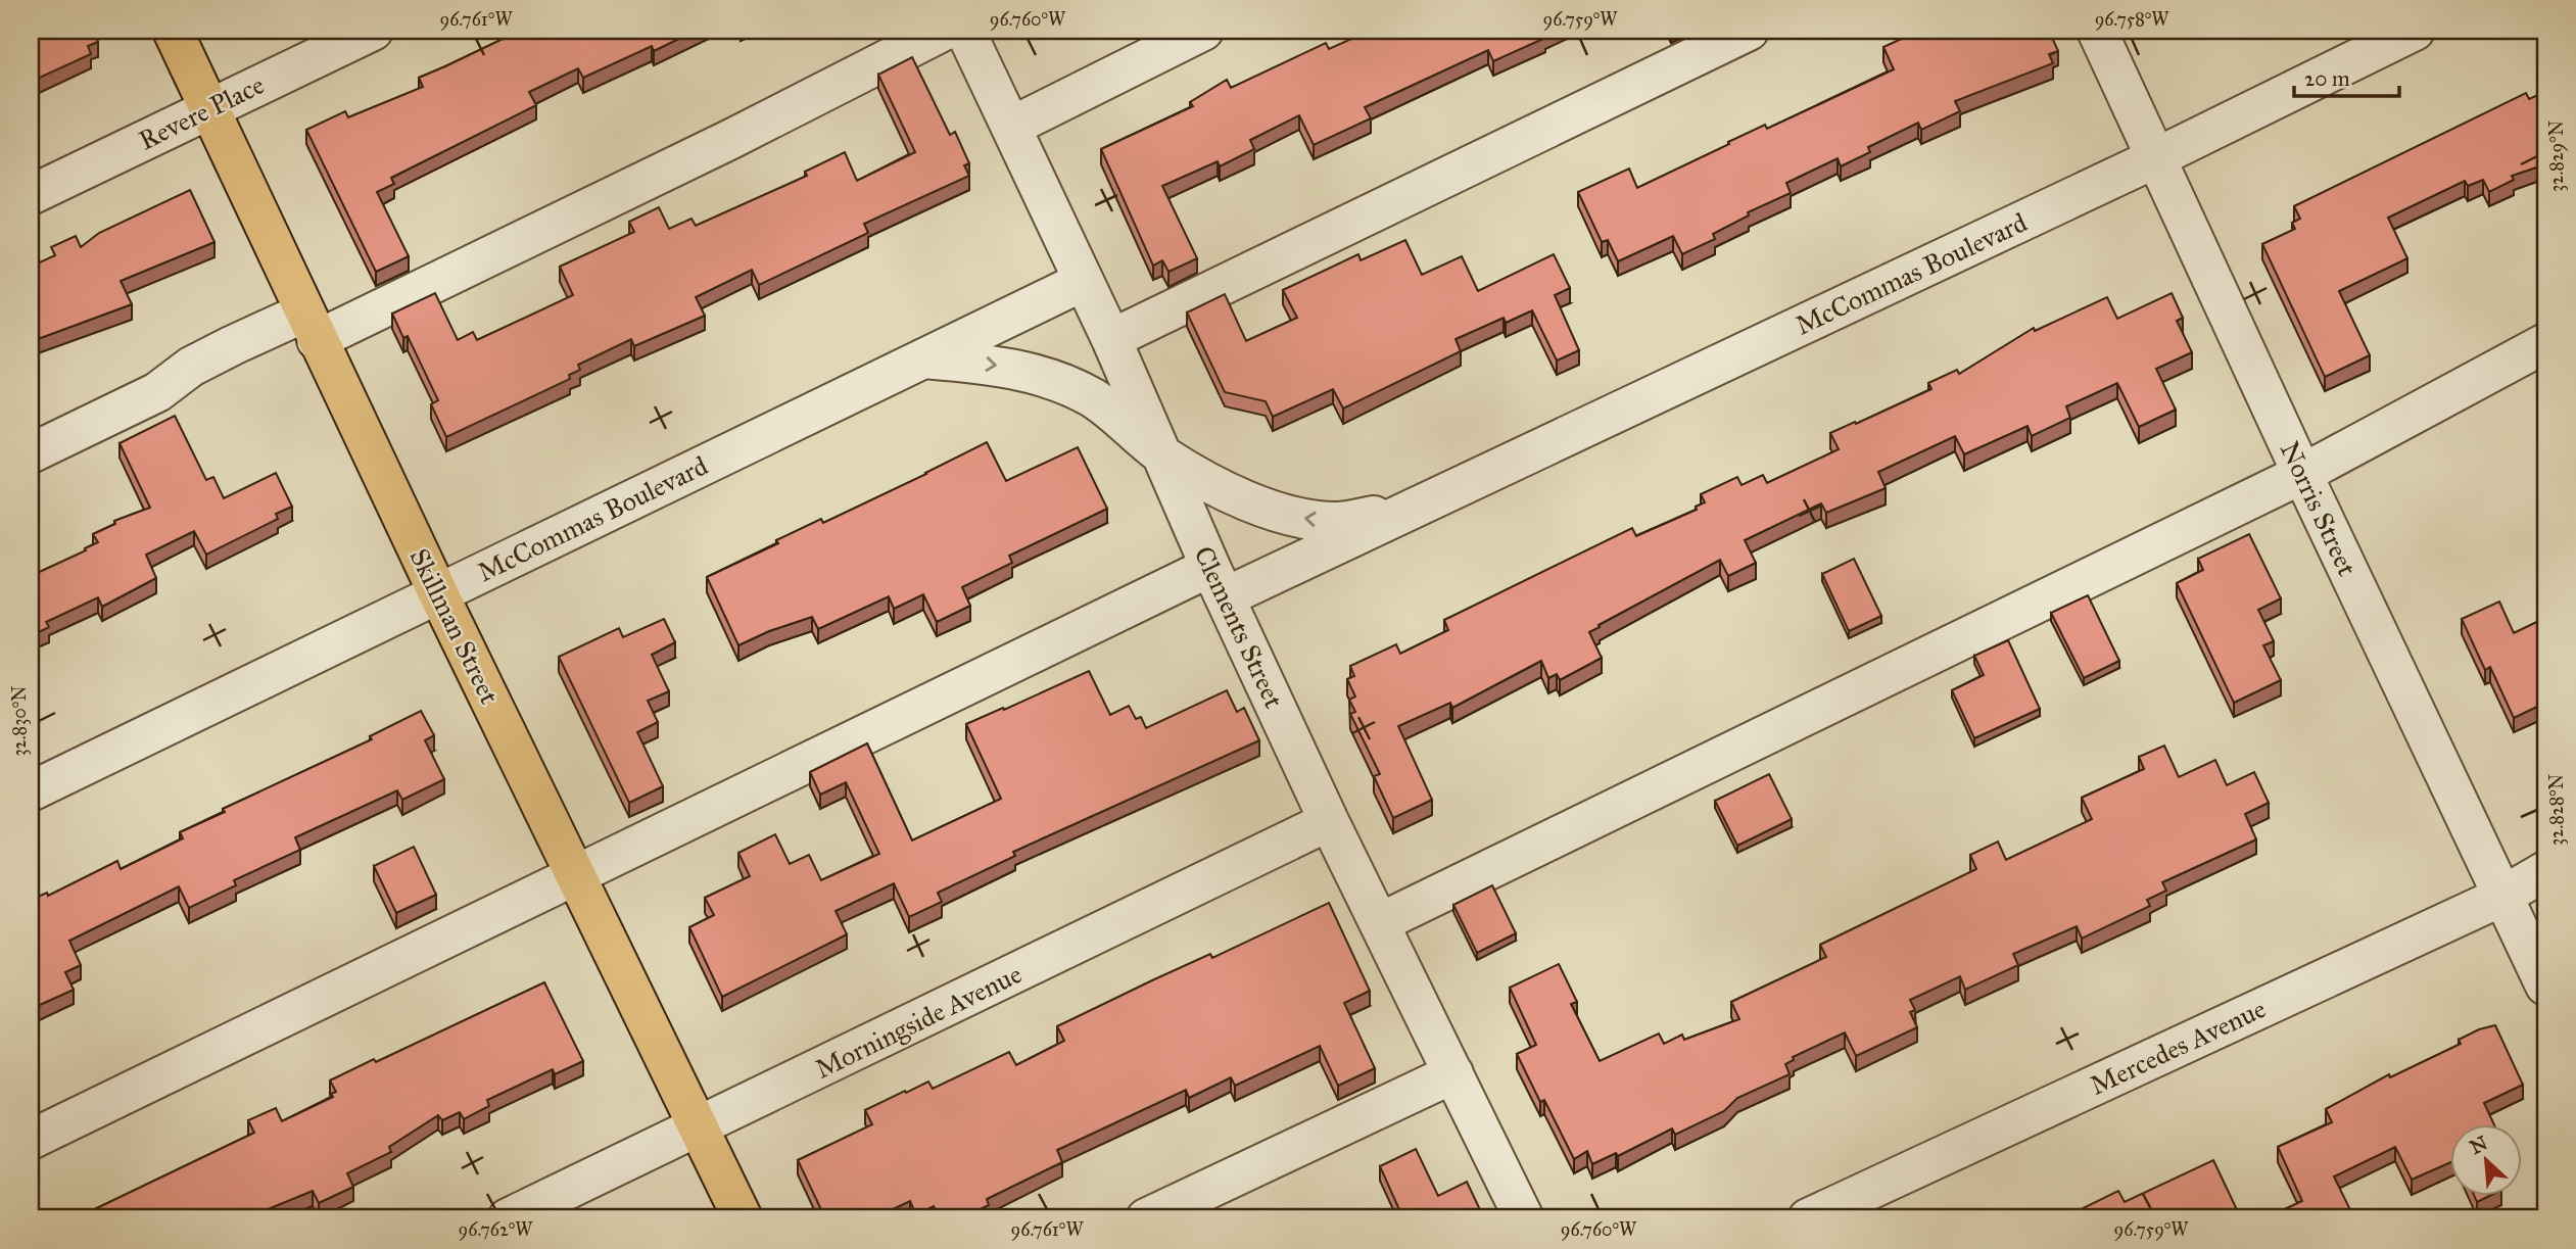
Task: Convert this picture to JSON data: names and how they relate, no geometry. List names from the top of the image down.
{
  "streets": {
    "main road": ["Skillman Street"],
    "street": [
      "Revere Place",
      "McCommas Boulevard",
      "Norris Street",
      "Clements Street",
      "Morningside Avenue",
      "Mercedes Avenue"
    ]
  },
  "crossings": [
    ["Revere Place", "Skillman Street"],
    ["McCommas Boulevard", "Norris Street"],
    ["McCommas Boulevard", "Skillman Street"],
    ["McCommas Boulevard", "Clements Street"],
    ["Norris Street", "Mercedes Avenue"],
    ["Skillman Street", "Morningside Avenue"],
    ["Clements Street", "Morningside Avenue"]
  ],
  "scale_bar": "20 m",
  "north": "top left",
  "coordinates": [
    "96.761°W",
    "96.760°W",
    "96.759°W",
    "96.758°W",
    "32.829°N",
    "32.830°N",
    "32.828°N",
    "96.762°W"
  ]
}
